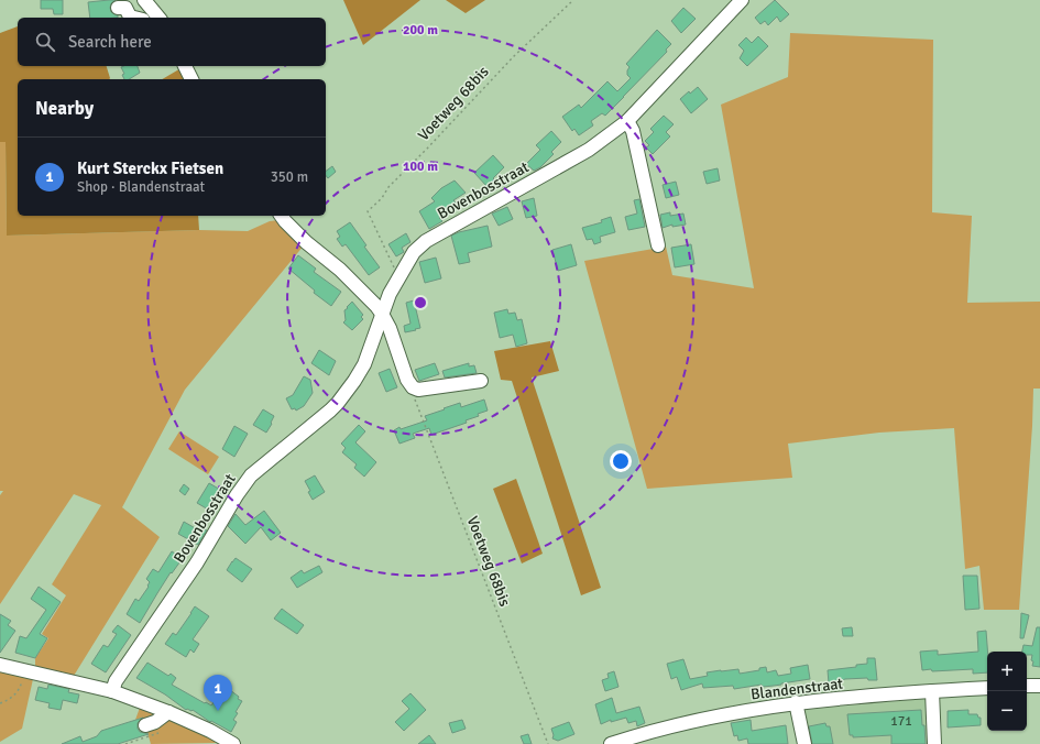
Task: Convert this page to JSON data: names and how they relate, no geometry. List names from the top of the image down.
{
  "streets": {
    "street": ["Bovenbosstraat", "Blandenstraat"],
    "path": ["Voetweg 68bis"]
  },
  "crossings": [
    ["Voetweg 68bis", "Bovenbosstraat"]
  ],
  "house_numbers": ["171"],
  "page": {
    "search": "Search here",
    "heading": "Nearby",
    "list": [
      {
        "mark": "1",
        "name": "Kurt Sterckx Fietsen",
        "note": "Shop · Blandenstraat",
        "value": "350 m"
      }
    ],
    "map_buttons": ["+", "−"],
    "pins": "1"
  },
  "rings": ["200 m", "100 m"]
}
